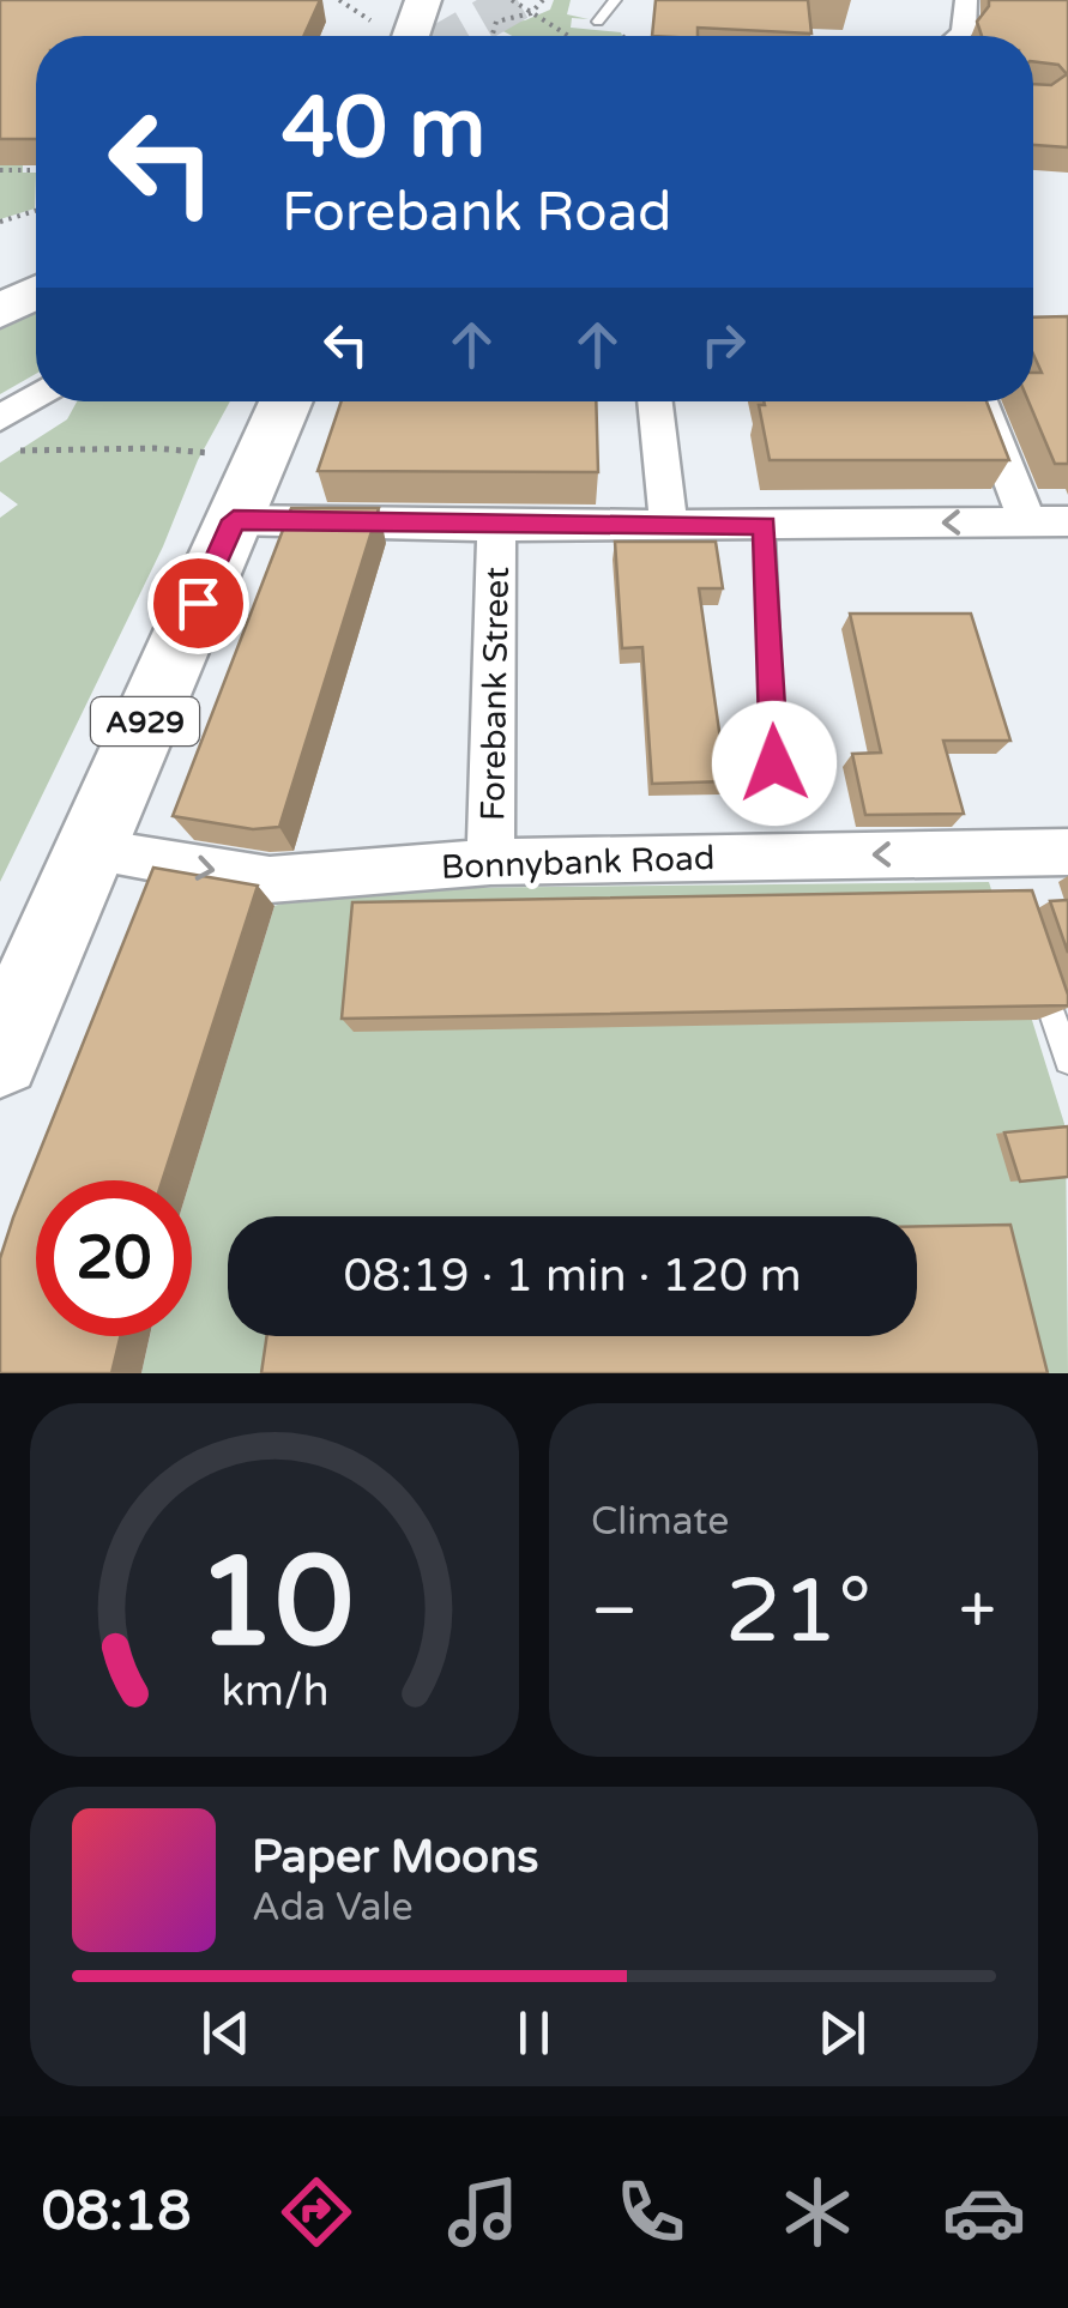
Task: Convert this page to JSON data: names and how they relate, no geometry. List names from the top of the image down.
{
  "streets": {
    "main road": ["A929"],
    "street": ["Forebank Street", "Bonnybank Road"]
  },
  "crossings": [
    ["Forebank Street", "Bonnybank Road"],
    ["A929", "Bonnybank Road"]
  ],
  "page": {
    "turn": ["40 m", "Forebank Road"],
    "limit": "20",
    "trip": "08:19 · 1 min · 120 m",
    "tile": "Climate",
    "heat": ["−", "21°", "+"],
    "song": ["Paper Moons", "Ada Vale"],
    "tabs": "08:18",
    "gauge": ["10", "km/h"]
  }
}
